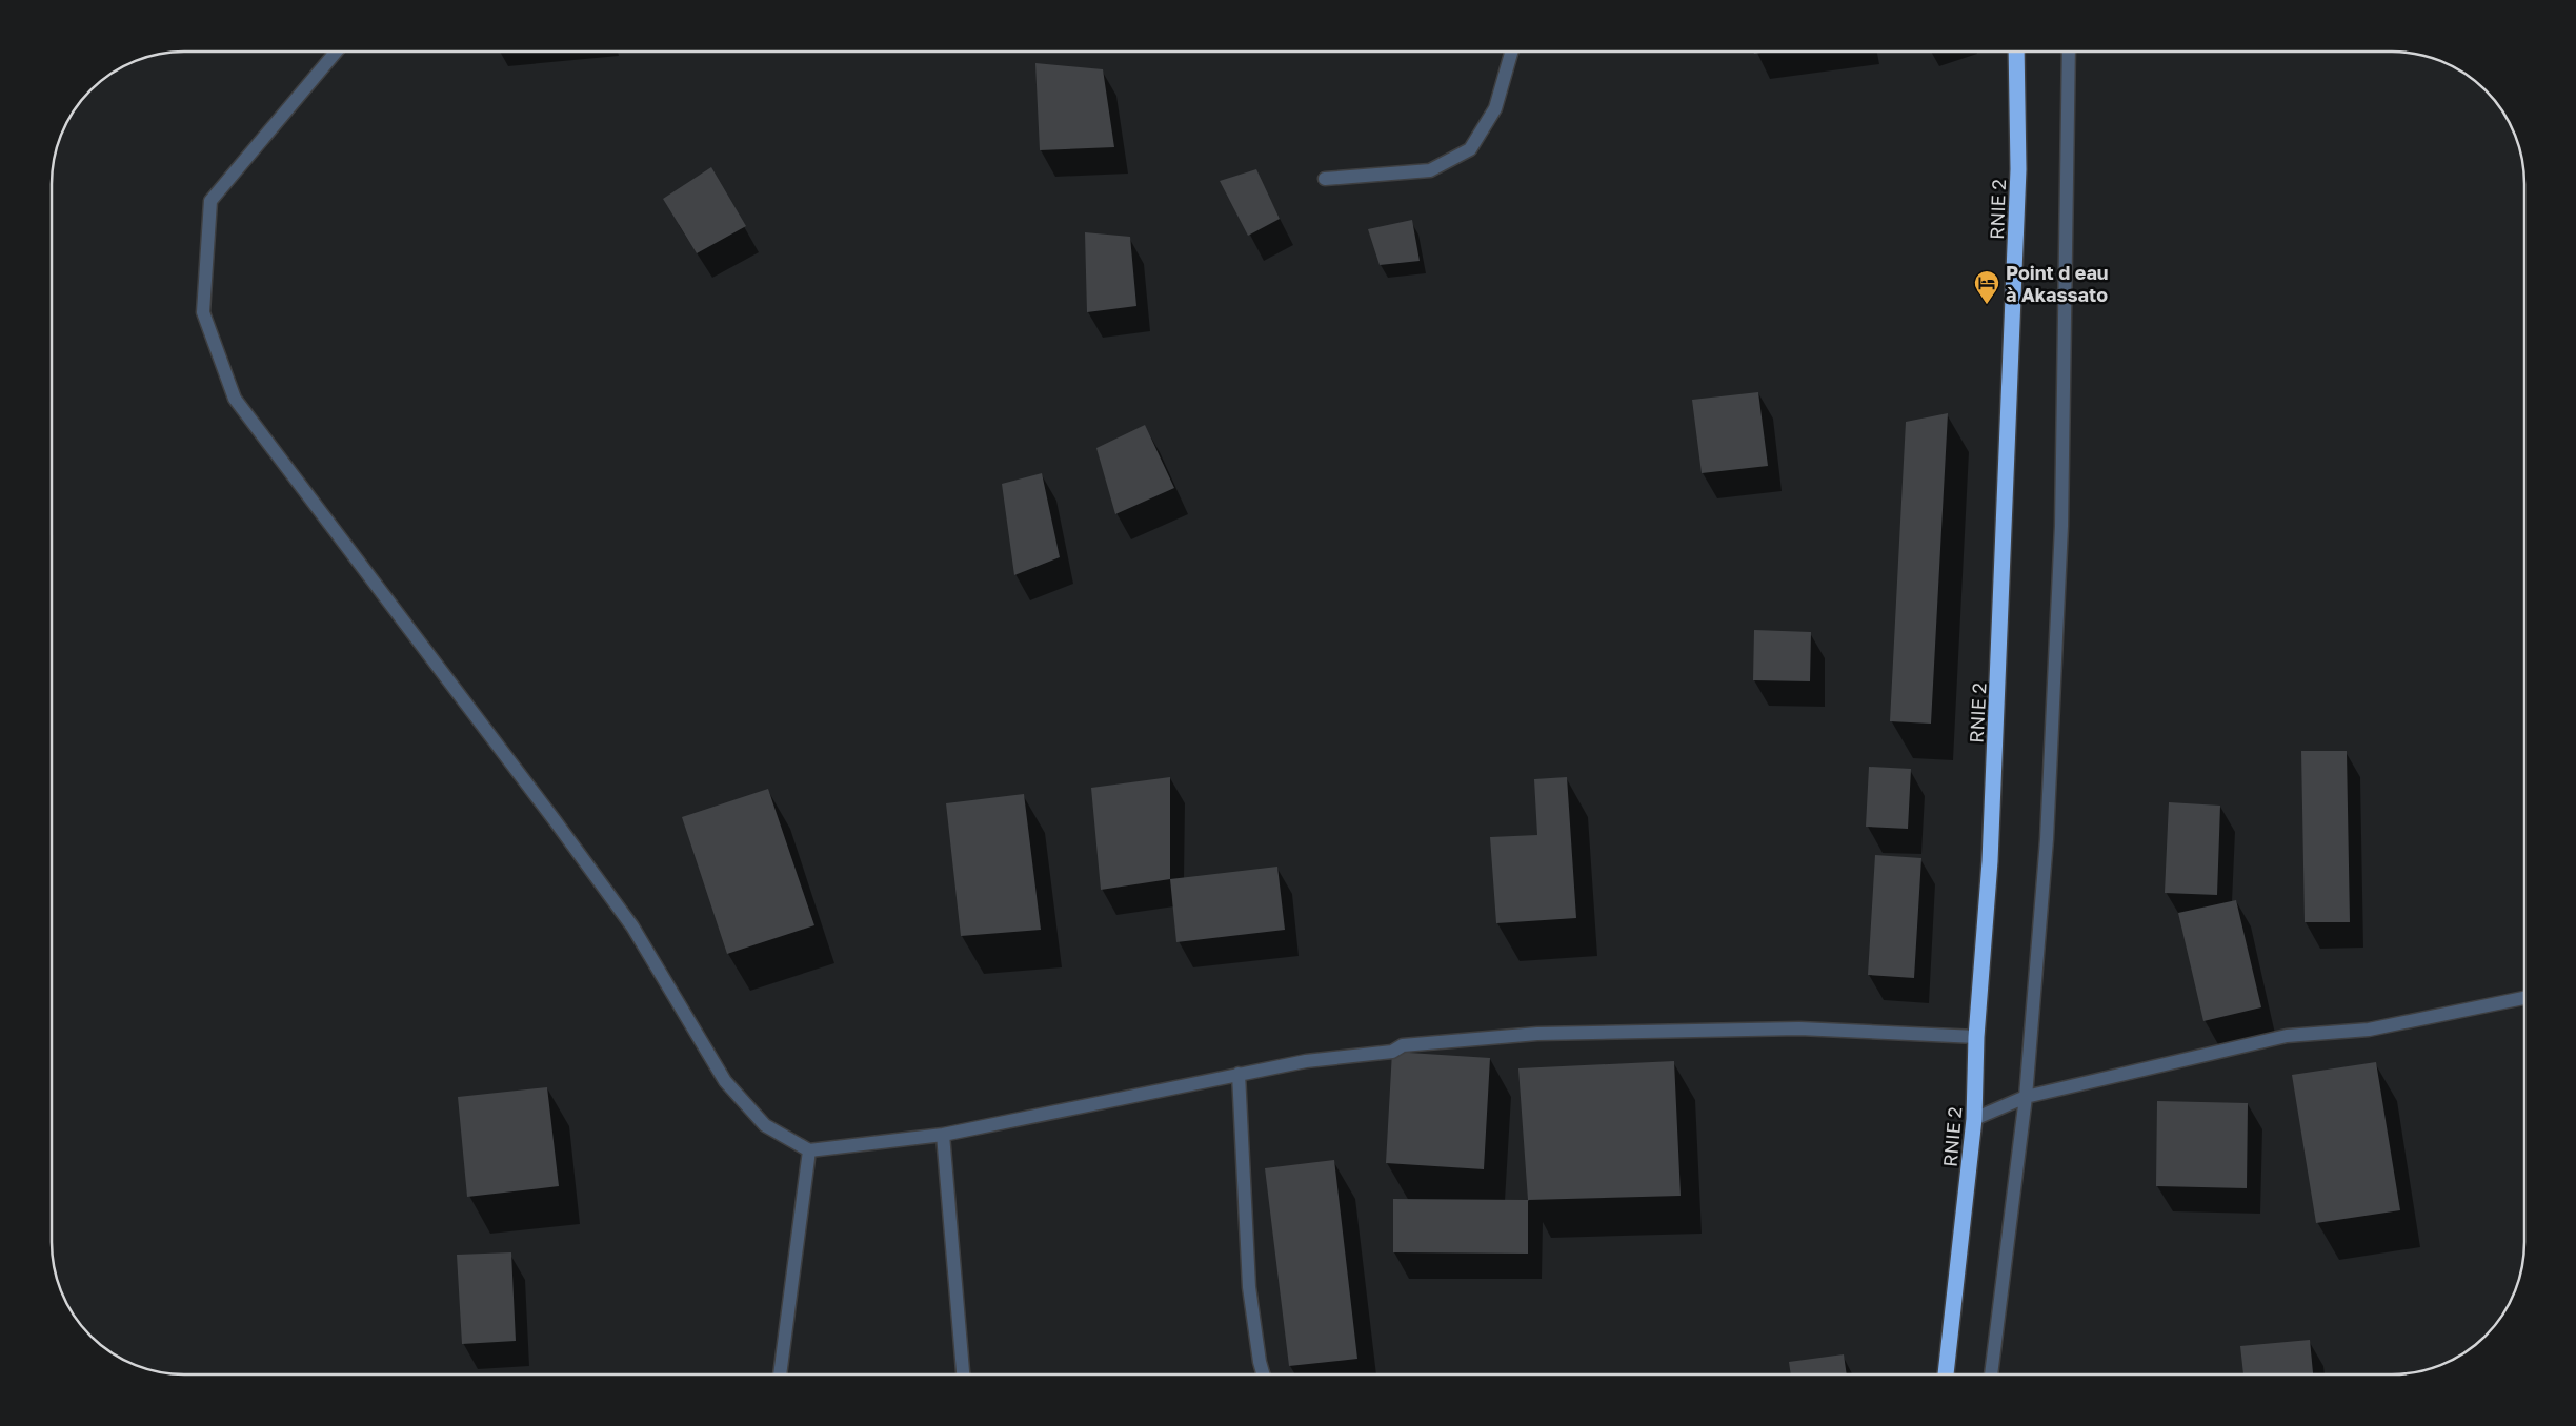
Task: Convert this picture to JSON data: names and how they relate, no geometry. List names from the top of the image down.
{
  "streets": {
    "highway": ["RNIE 2"]
  },
  "places": {
    "hotel": ["Point d eau à Akassato"]
  }
}
